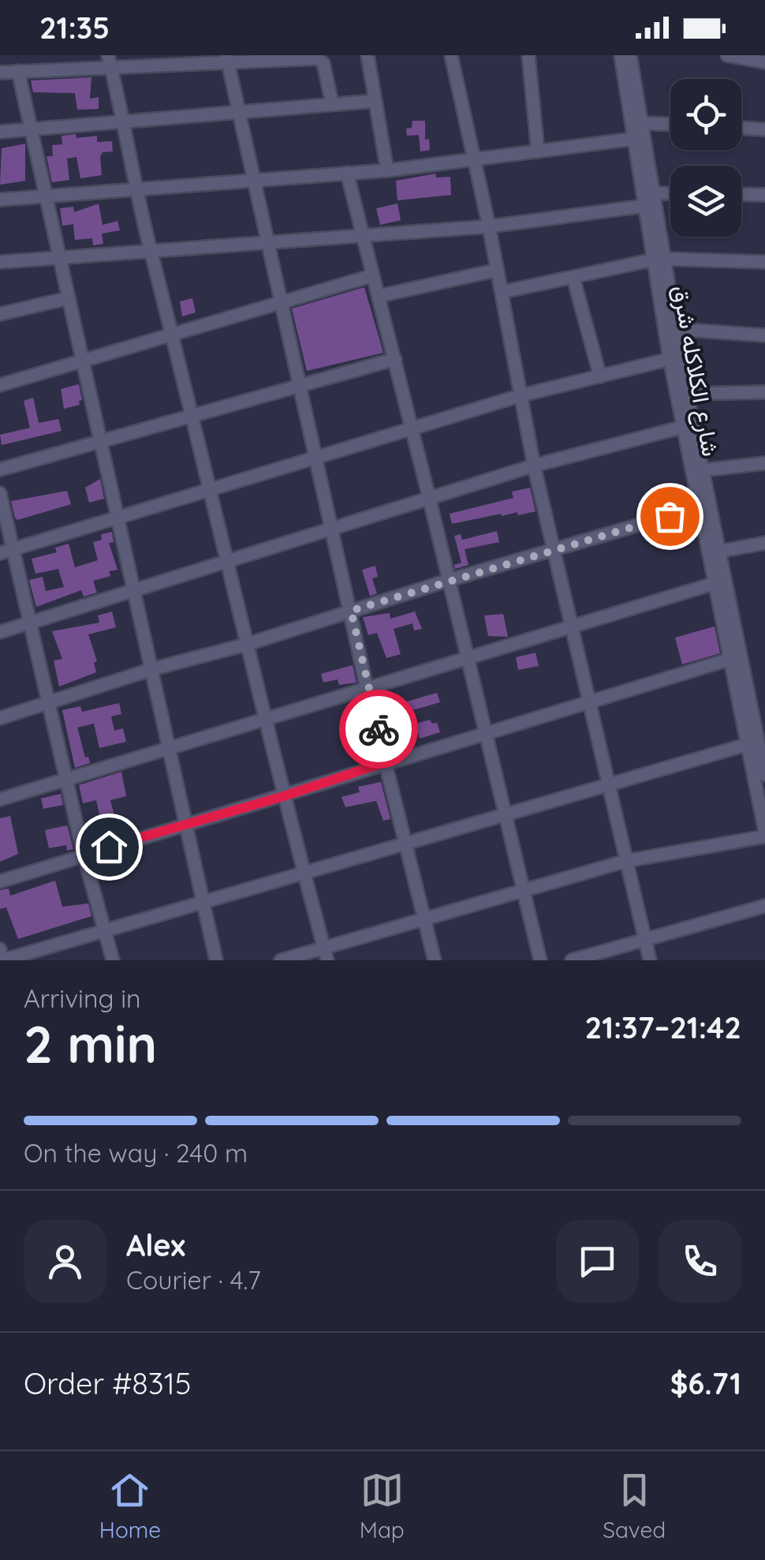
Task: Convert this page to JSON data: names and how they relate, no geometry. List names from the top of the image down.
{
  "streets": {
    "street": ["شارع الكلاكله شرق"]
  },
  "page": {
    "status": "21:35",
    "heading": ["2 min", "Arriving in", "21:37–21:42"],
    "panel": [
      "Alex",
      "Courier · 4.7",
      "Order #8315",
      "$6.71"
    ],
    "bar": "On the way · 240 m",
    "tabs": ["Home", "Map", "Saved"]
  }
}
